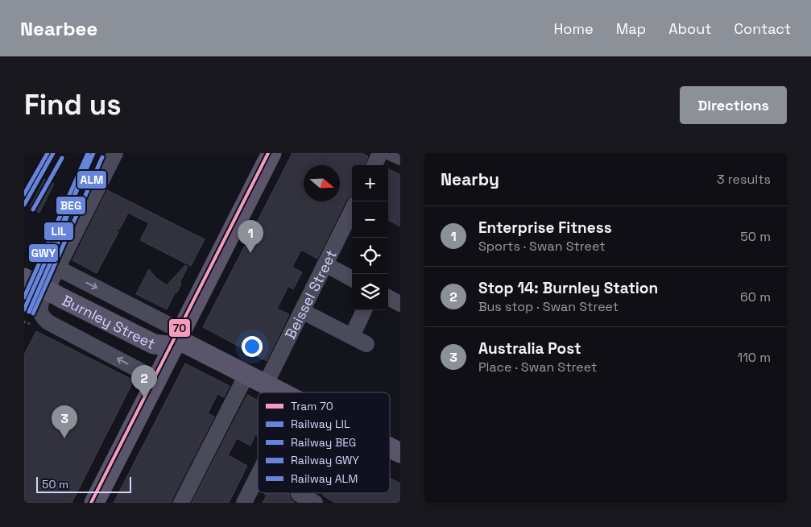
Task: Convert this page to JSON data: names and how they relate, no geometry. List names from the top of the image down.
{
  "streets": {
    "main road": ["Burnley Street"],
    "street": ["Beissel Street"]
  },
  "crossings": [
    ["Beissel Street", "Burnley Street"]
  ],
  "lines": [
    "tram line 70",
    "rail line LIL",
    "rail line GWY",
    "rail line BEG",
    "rail line ALM"
  ],
  "legend": [
    "Tram 70",
    "Railway LIL",
    "Railway BEG",
    "Railway GWY",
    "Railway ALM"
  ],
  "scale_bar": "50 m",
  "north": "right",
  "page": {
    "header": "Nearbee",
    "nav": [
      "Home",
      "Map",
      "About",
      "Contact"
    ],
    "buttons": "Directions",
    "title": "Find us",
    "heading": ["Nearby", "3 results"],
    "map_buttons": ["+", "−"],
    "list": [
      {
        "mark": "1",
        "name": "Enterprise Fitness",
        "note": "Sports · Swan Street",
        "value": "50 m"
      },
      {
        "mark": "2",
        "name": "Stop 14: Burnley Station",
        "note": "Bus stop · Swan Street",
        "value": "60 m"
      },
      {
        "mark": "3",
        "name": "Australia Post",
        "note": "Place · Swan Street",
        "value": "110 m"
      }
    ],
    "pins": ["1", "2", "3"],
    "scale": "50 m"
  }
}
